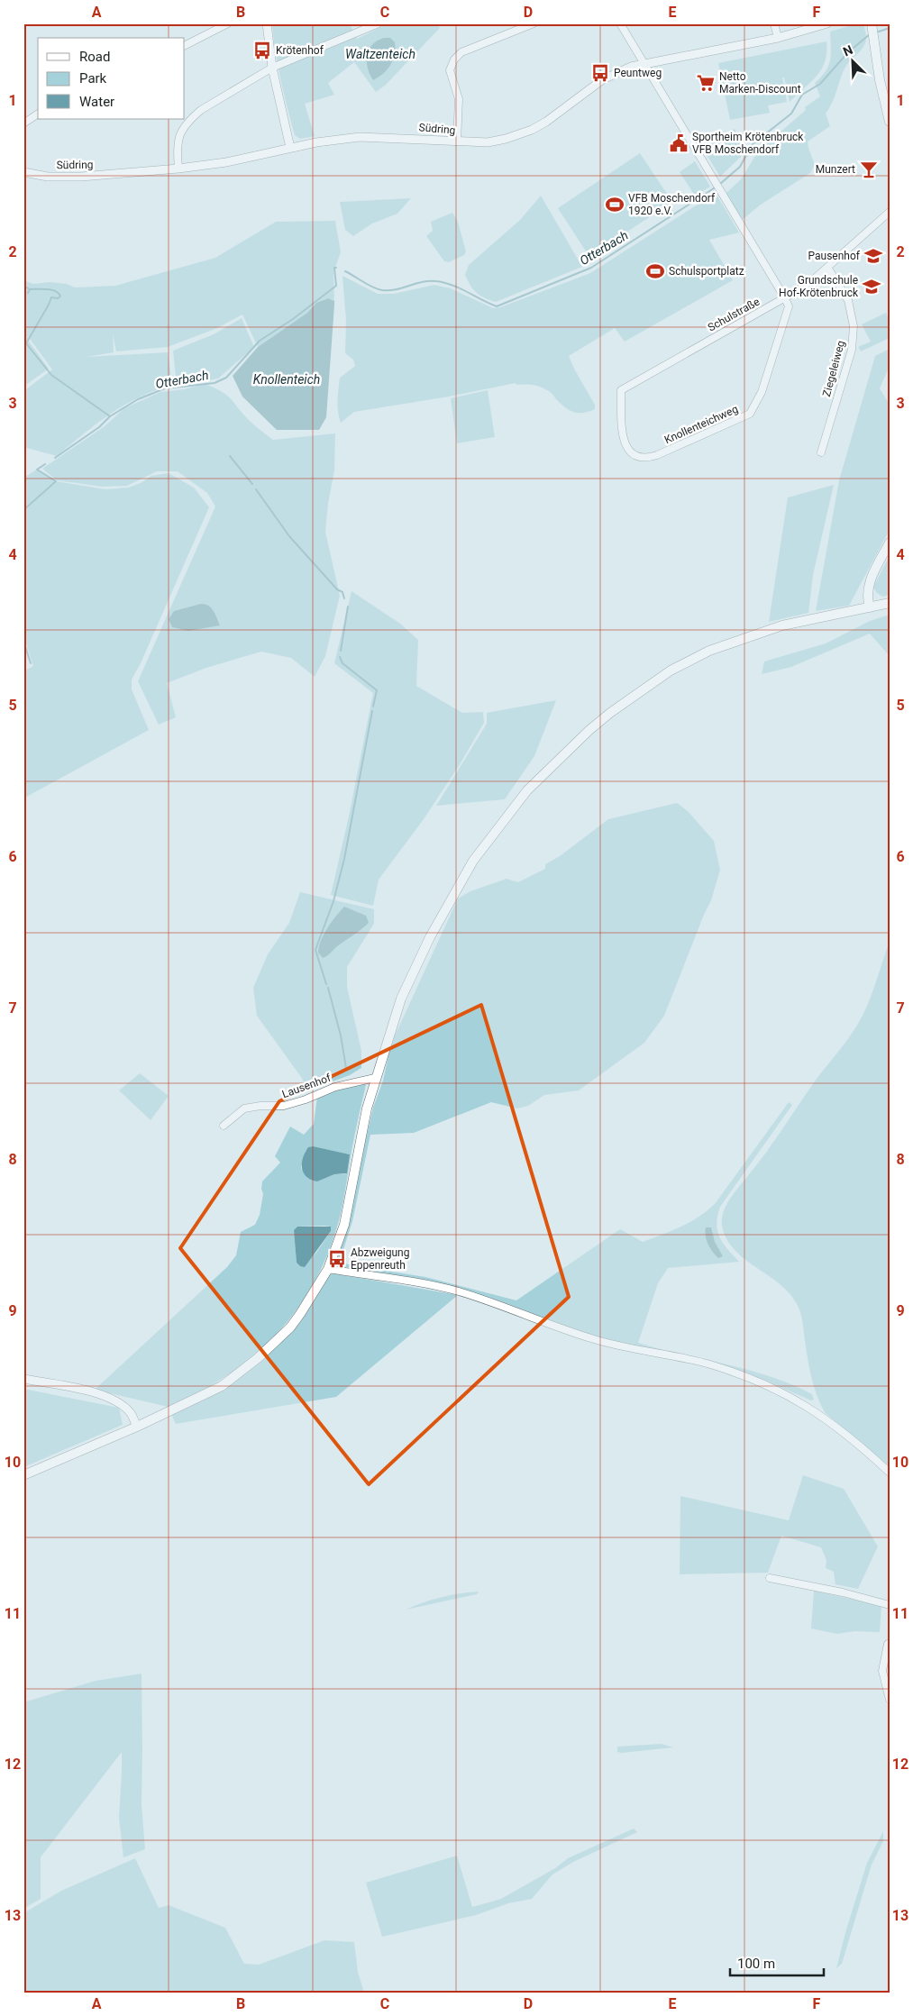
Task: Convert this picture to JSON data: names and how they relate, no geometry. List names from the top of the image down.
{
  "streets": {
    "street": [
      "Südring",
      "Schulstraße",
      "Ziegeleiweg",
      "Knollenteichweg",
      "Lausenhof"
    ]
  },
  "crossings": [
    ["Schulstraße", "Ziegeleiweg"],
    ["Schulstraße", "Knollenteichweg"]
  ],
  "water": ["Waltzenteich", "Otterbach", "Knollenteich"],
  "places": {
    "bus stop": ["Krötenhof", "Peuntweg", "Abzweigung Eppenreuth"],
    "supermarket": ["Netto Marken-Discount"],
    "public building": ["Sportheim Krötenbruck VFB Moschendorf"],
    "bar": ["Munzert"],
    "sports": ["VFB Moschendorf 1920 e.V.", "Schulsportplatz"],
    "school or university": ["Pausenhof", "Grundschule Hof-Krötenbruck"]
  },
  "legend": ["Road", "Park", "Water"],
  "scale_bar": "100 m",
  "north": "top left",
  "grid": {
    "columns": [
      "A",
      "B",
      "C",
      "D",
      "E",
      "F"
    ],
    "rows": [
      "1",
      "2",
      "3",
      "4",
      "5",
      "6",
      "7",
      "8",
      "9",
      "10",
      "11",
      "12",
      "13"
    ]
  }
}
